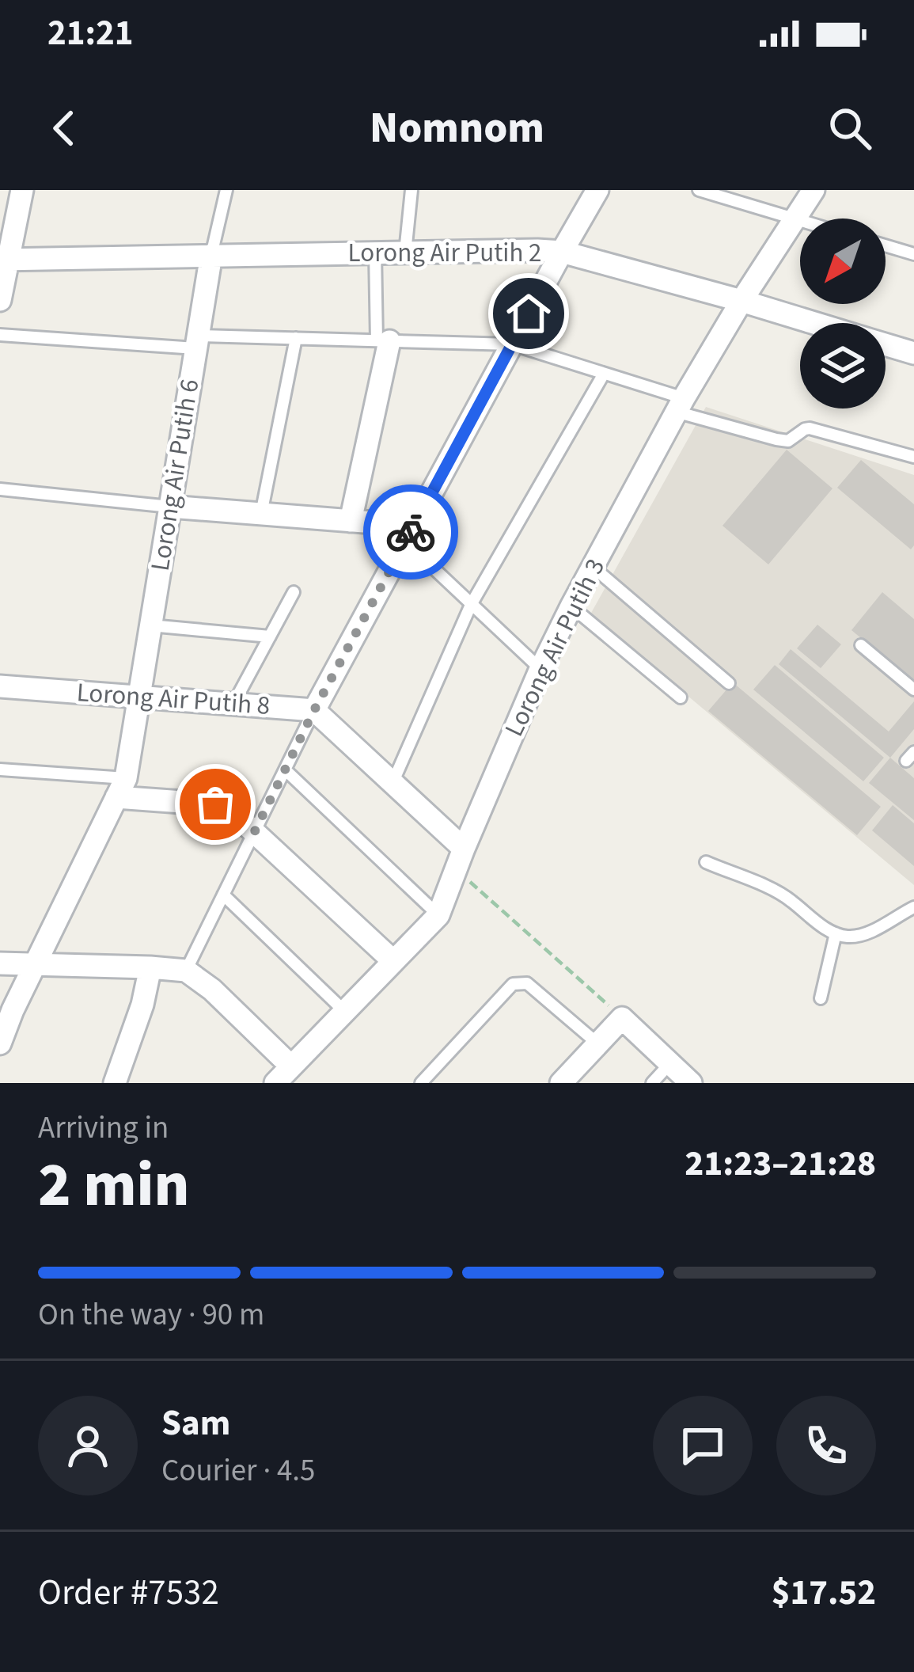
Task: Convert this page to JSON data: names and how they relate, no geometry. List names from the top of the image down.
{
  "streets": {
    "street": [
      "Lorong Air Putih 2",
      "Lorong Air Putih 6",
      "Lorong Air Putih 3",
      "Lorong Air Putih 8"
    ]
  },
  "crossings": [
    ["Lorong Air Putih 2", "Lorong Air Putih 6"],
    ["Lorong Air Putih 2", "Lorong Air Putih 3"],
    ["Lorong Air Putih 6", "Lorong Air Putih 8"]
  ],
  "north": "bottom left",
  "page": {
    "status": "21:21",
    "header": "Nomnom",
    "heading": ["2 min", "Arriving in", "21:23–21:28"],
    "panel": [
      "Sam",
      "Courier · 4.5",
      "Order #7532",
      "$17.52"
    ],
    "bar": "On the way · 90 m"
  }
}
